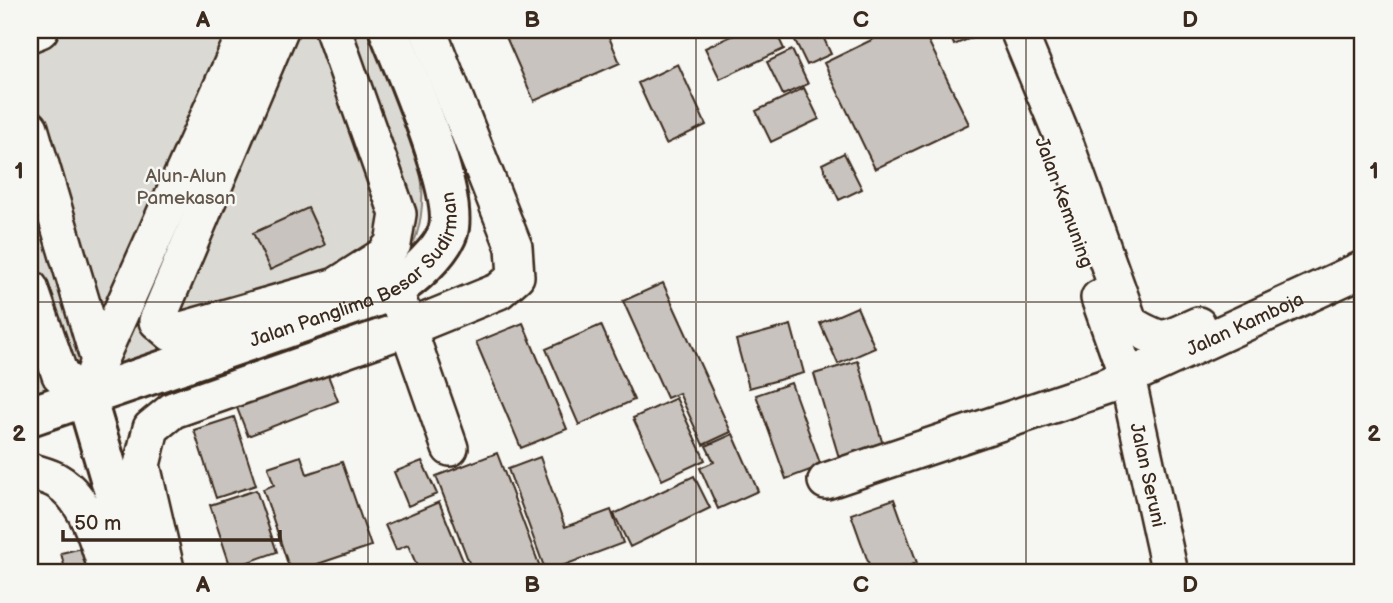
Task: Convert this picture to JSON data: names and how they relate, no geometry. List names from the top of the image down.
{
  "streets": {
    "highway": ["Jalan Panglima Besar Sudirman"],
    "street": ["Jalan Kemuning", "Jalan Kamboja", "Jalan Seruni"]
  },
  "crossings": [
    ["Jalan Kemuning", "Jalan Kamboja"],
    ["Jalan Kemuning", "Jalan Seruni"],
    ["Jalan Kamboja", "Jalan Seruni"]
  ],
  "parks": ["Alun-Alun Pamekasan"],
  "scale_bar": "50 m",
  "grid": {
    "columns": [
      "A",
      "B",
      "C",
      "D"
    ],
    "rows": ["1", "2"]
  }
}
